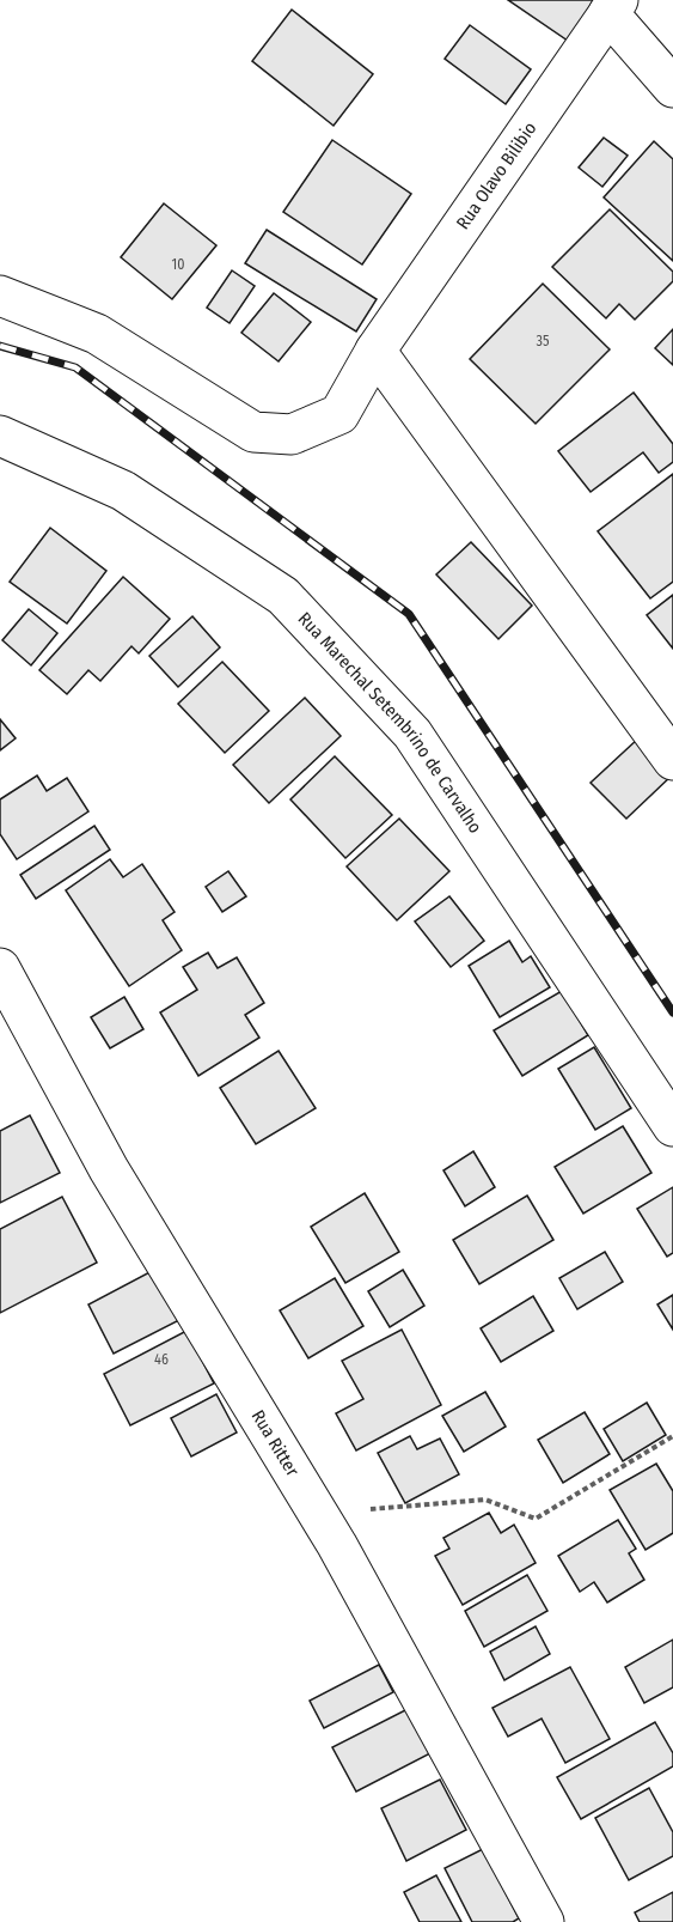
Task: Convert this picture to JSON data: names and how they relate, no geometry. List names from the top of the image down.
{
  "streets": {
    "street": ["Rua Olavo Bilibio", "Rua Marechal Setembrino de Carvalho", "Rua Ritter"]
  },
  "house_numbers": ["10", "35", "46"]
}
